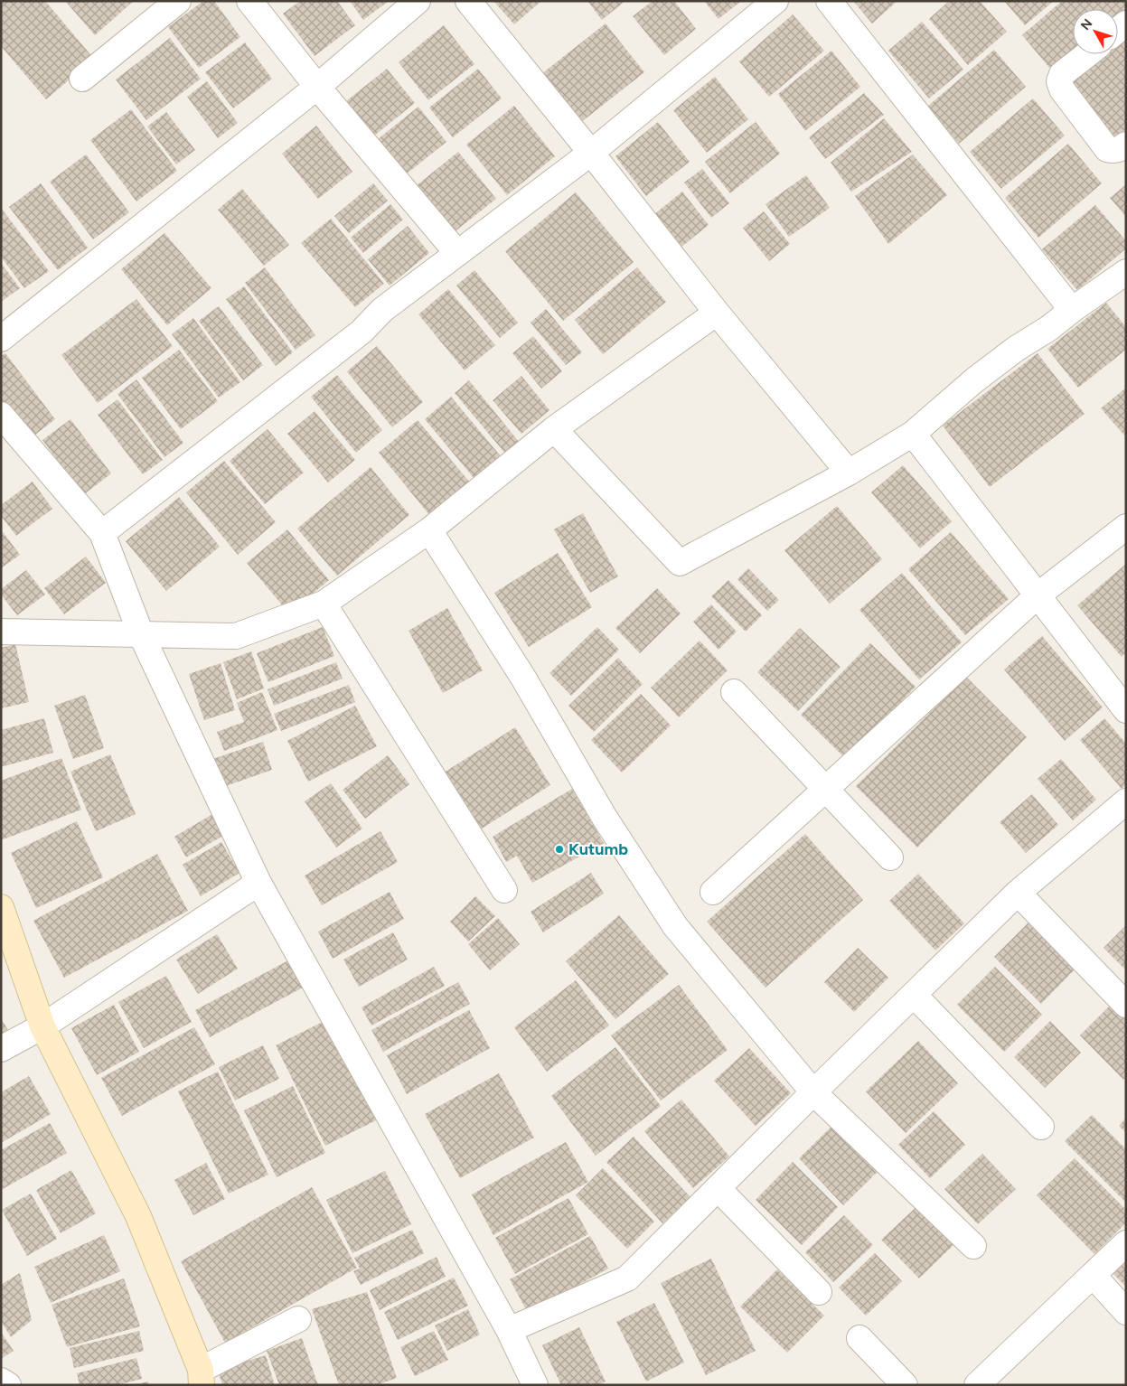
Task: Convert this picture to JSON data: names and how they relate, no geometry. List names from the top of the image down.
{
  "places": ["Kutumb"],
  "north": "top left"
}
